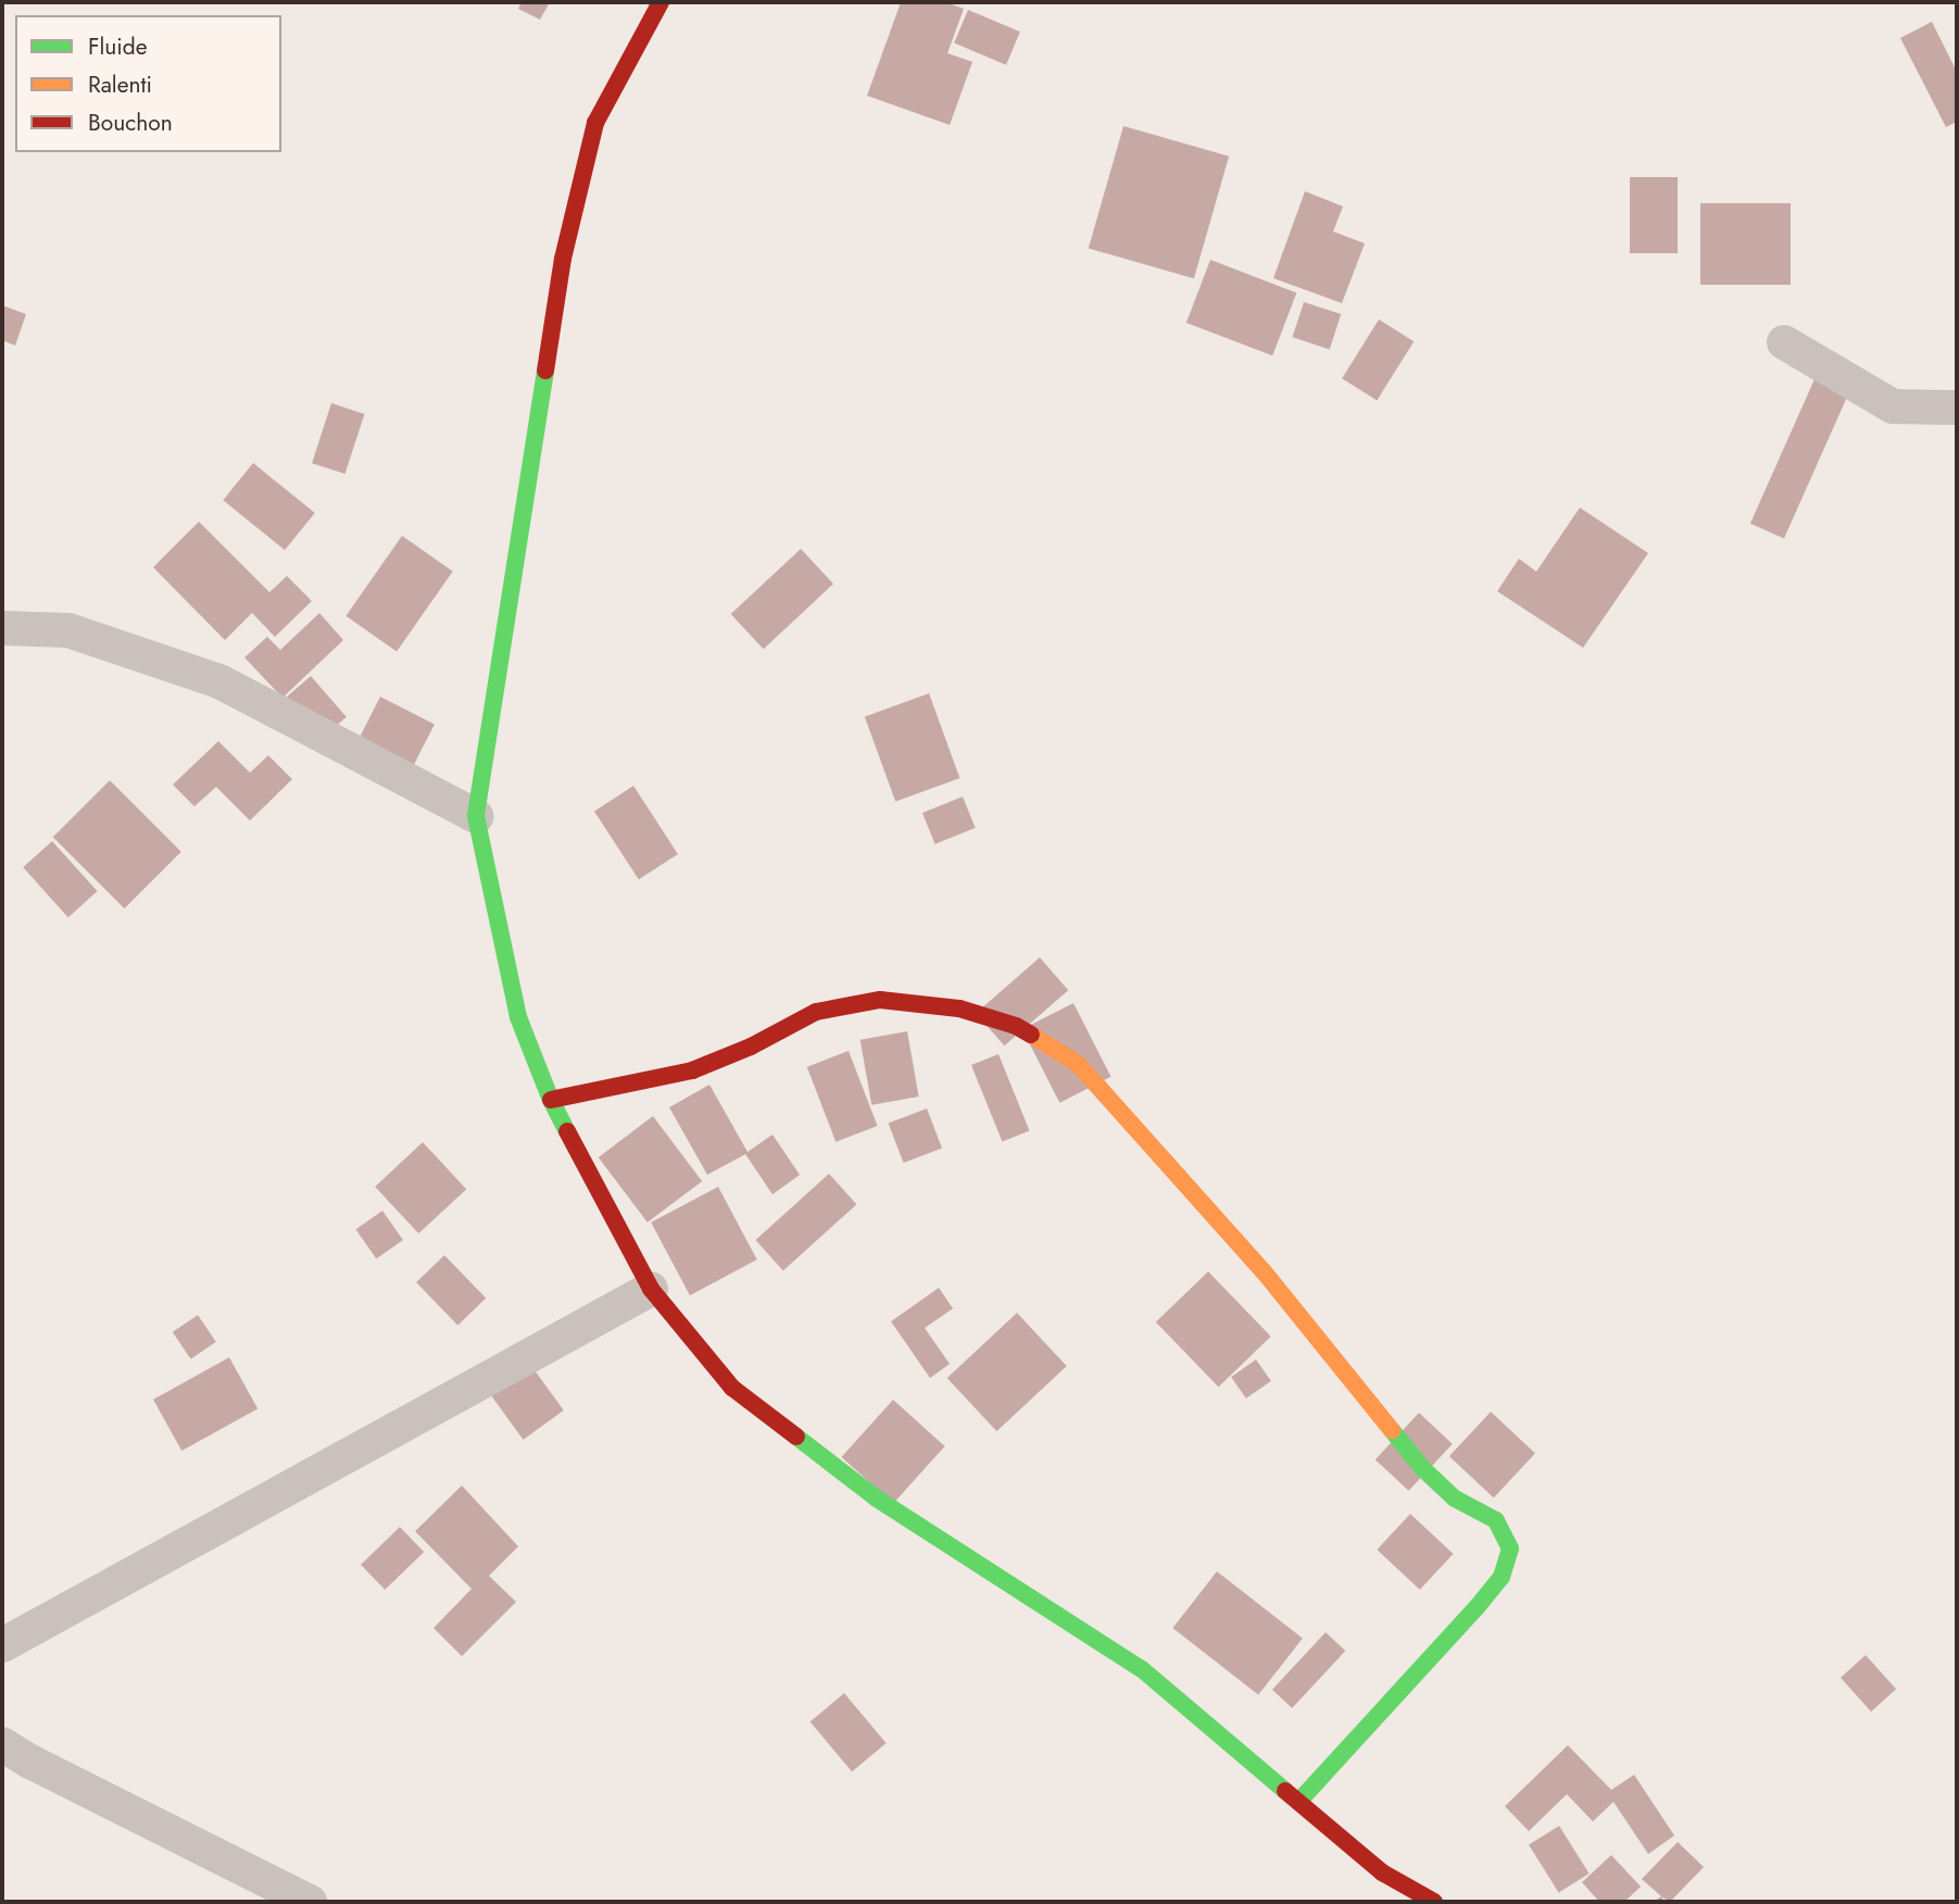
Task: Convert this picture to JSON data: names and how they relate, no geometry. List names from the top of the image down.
{
  "legend": ["Fluide", "Ralenti", "Bouchon"]
}
